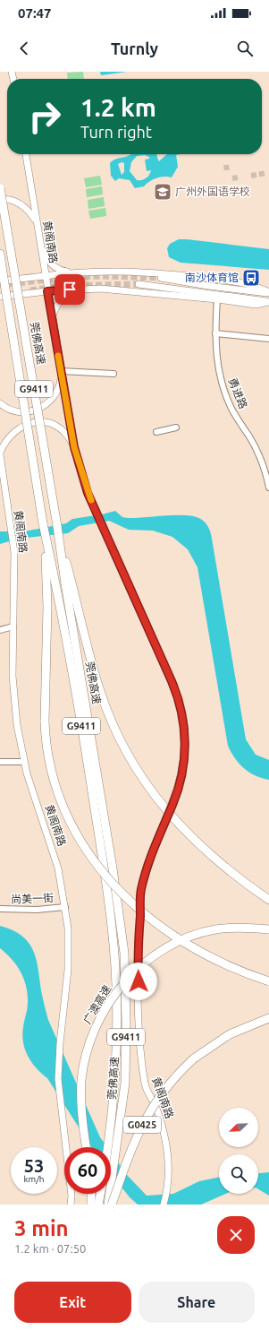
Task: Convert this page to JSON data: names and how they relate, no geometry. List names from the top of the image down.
{
  "streets": {
    "highway": [
      "莞佛高速",
      "G9411",
      "广澳高速",
      "G0425"
    ],
    "main road": ["黄阁南路"],
    "street": ["勇进路", "尚美一街"]
  },
  "crossings": [
    ["黄阁南路", "尚美一街"]
  ],
  "places": {
    "school or university": ["广州外国语学校"],
    "bus stop": ["南沙体育馆"]
  },
  "north": "bottom left",
  "page": {
    "status": "07:47",
    "header": "Turnly",
    "turn": ["1.2 km", "Turn right"],
    "speed": "53 km/h",
    "limit": "60",
    "heading": ["3 min", "1.2 km · 07:50"],
    "buttons": ["Exit", "Share"]
  }
}
